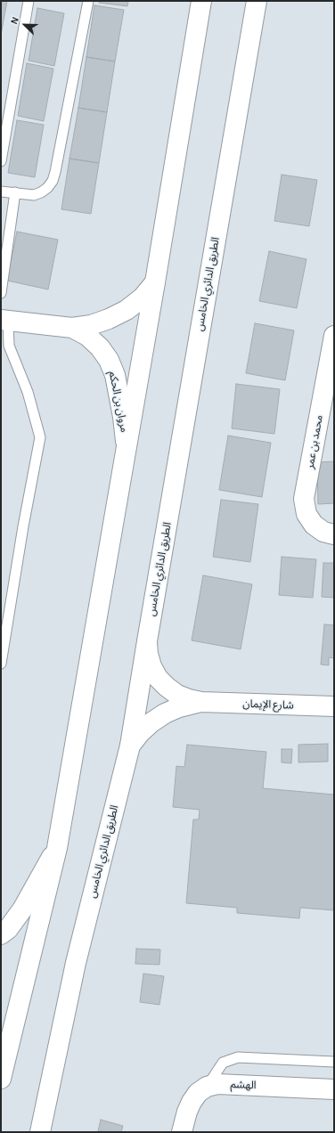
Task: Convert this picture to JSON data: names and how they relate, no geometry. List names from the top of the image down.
{
  "streets": {
    "main road": [
      "الطريق الدائري الخامس",
      "مروان بن الحكم",
      "محمد بن عمر",
      "شارع الإيمان",
      "الهشم"
    ]
  },
  "crossings": [
    ["الطريق الدائري الخامس", "شارع الإيمان"]
  ],
  "north": "top left"
}
